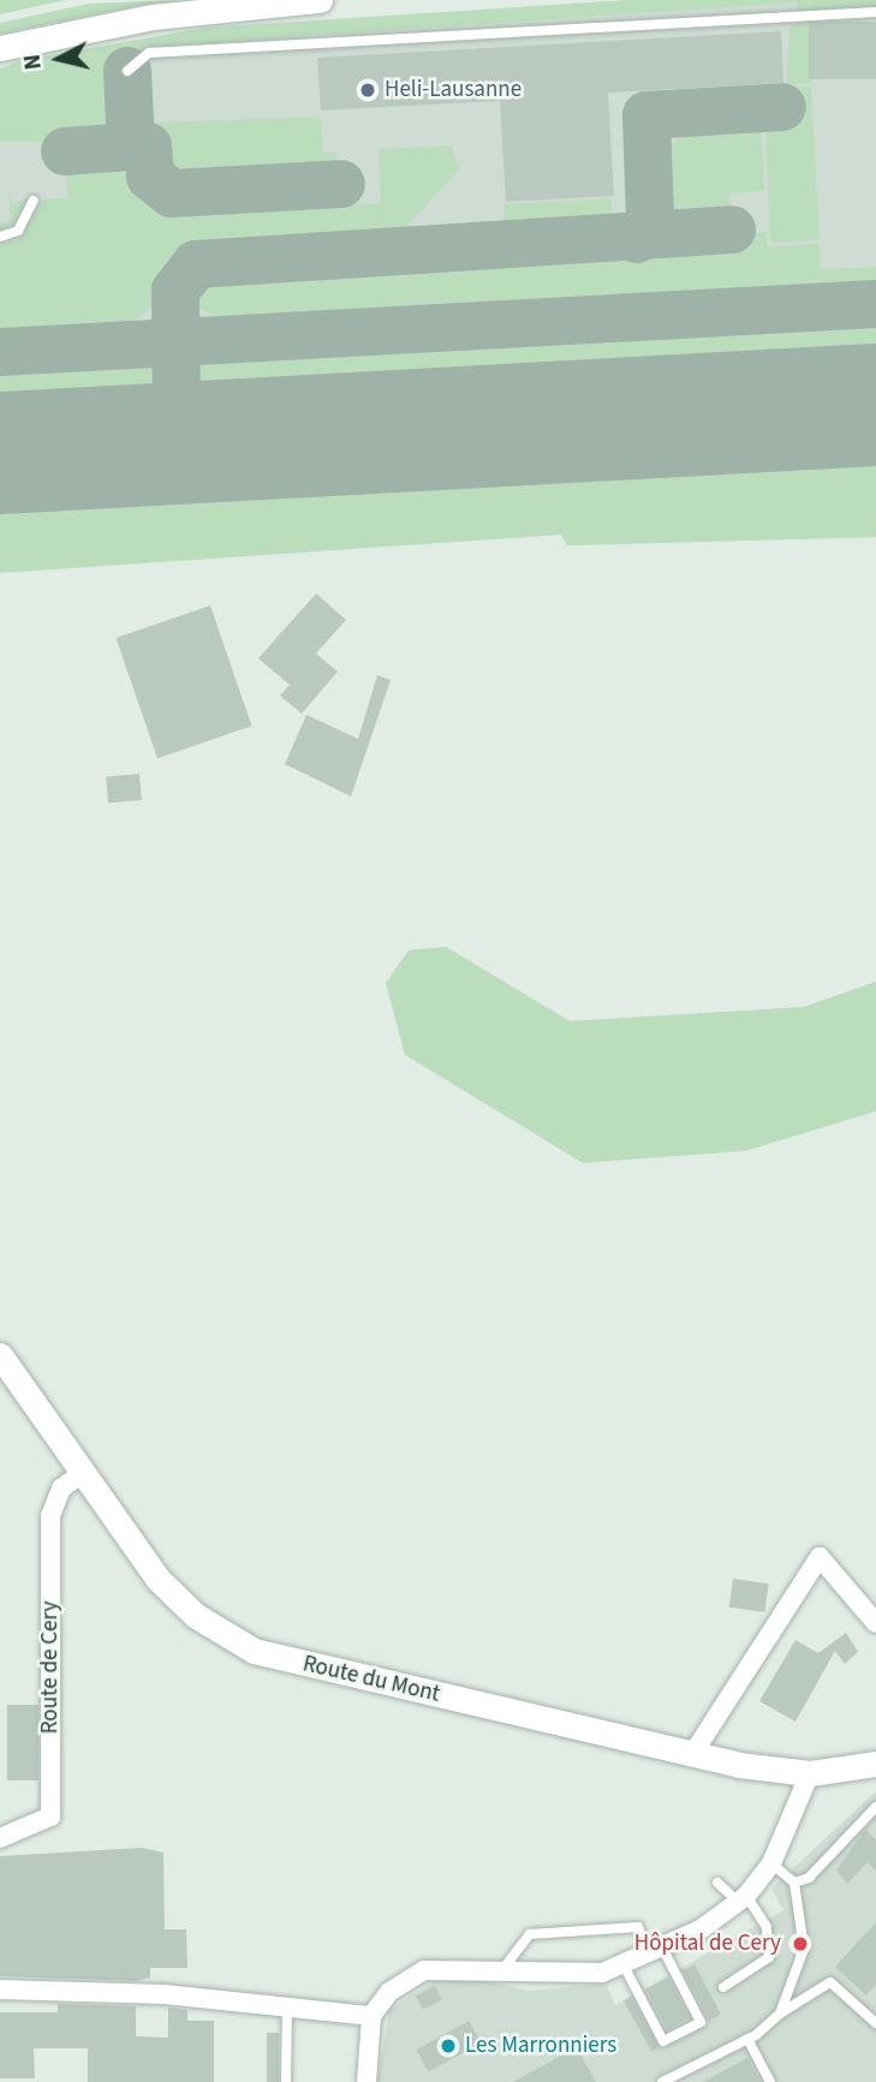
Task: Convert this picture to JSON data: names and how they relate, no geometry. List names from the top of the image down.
{
  "streets": {
    "main road": ["Route du Mont"],
    "street": ["Route de Cery"]
  },
  "crossings": [
    ["Route de Cery", "Route du Mont"]
  ],
  "places": ["Heli-Lausanne", "Hôpital de Cery", "Les Marronniers"],
  "north": "left"
}
